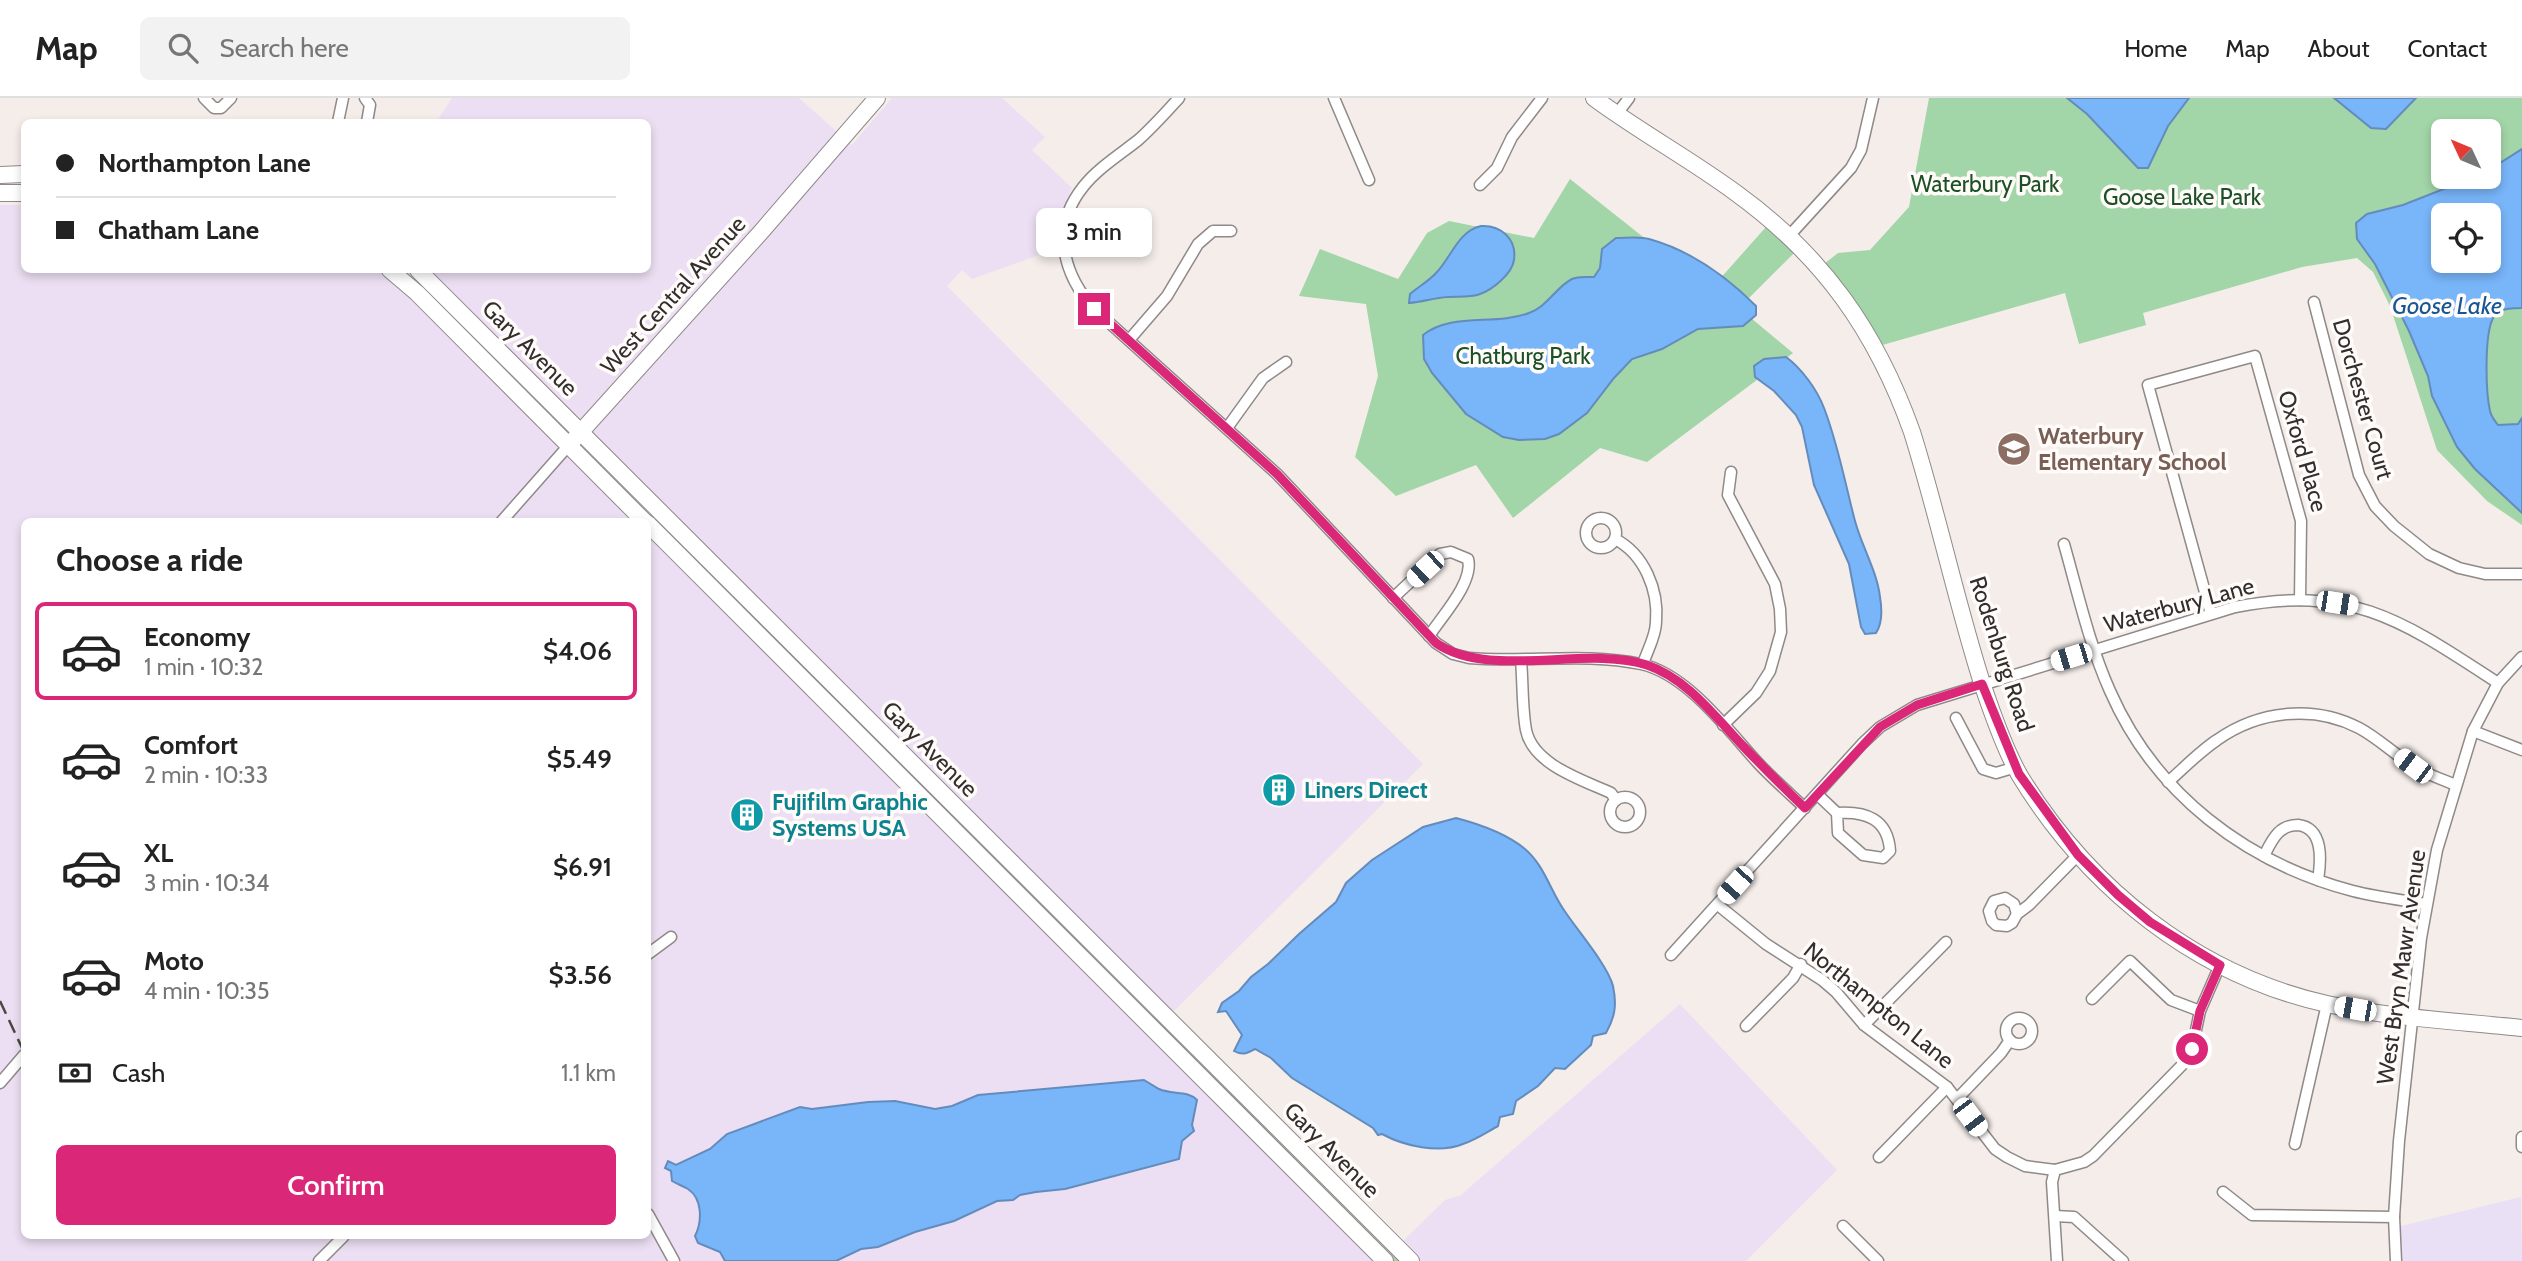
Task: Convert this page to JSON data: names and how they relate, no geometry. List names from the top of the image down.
{
  "streets": {
    "main road": ["West Central Avenue", "Gary Avenue", "Rodenburg Road"],
    "street": [
      "Dorchester Court",
      "Oxford Place",
      "Waterbury Lane",
      "West Bryn Mawr Avenue",
      "Northampton Lane"
    ]
  },
  "crossings": [
    ["West Central Avenue", "Gary Avenue"],
    ["Oxford Place", "Waterbury Lane"],
    ["Waterbury Lane", "Rodenburg Road"],
    ["Waterbury Lane", "West Bryn Mawr Avenue"],
    ["Waterbury Lane", "Northampton Lane"],
    ["Rodenburg Road", "West Bryn Mawr Avenue"],
    ["Rodenburg Road", "Northampton Lane"]
  ],
  "water": ["Goose Lake"],
  "parks": ["Waterbury Park", "Goose Lake Park", "Chatburg Park"],
  "places": {
    "school or university": ["Waterbury Elementary School"],
    "building": ["Liners Direct", "Fujifilm Graphic Systems USA"]
  },
  "north": "top left",
  "page": {
    "header": "Map",
    "search": "Search here",
    "nav": [
      "Home",
      "Map",
      "About",
      "Contact"
    ],
    "banner": ["Northampton Lane", "Chatham Lane"],
    "bubble": "3 min",
    "heading": "Choose a ride",
    "list": [
      {
        "name": "Economy",
        "note": "1 min · 10:32",
        "value": "$4.06"
      },
      {
        "name": "Comfort",
        "note": "2 min · 10:33",
        "value": "$5.49"
      },
      {
        "name": "XL",
        "note": "3 min · 10:34",
        "value": "$6.91"
      },
      {
        "name": "Moto",
        "note": "4 min · 10:35",
        "value": "$3.56"
      }
    ],
    "pay": ["Cash", "1.1 km"],
    "buttons": "Confirm"
  }
}
